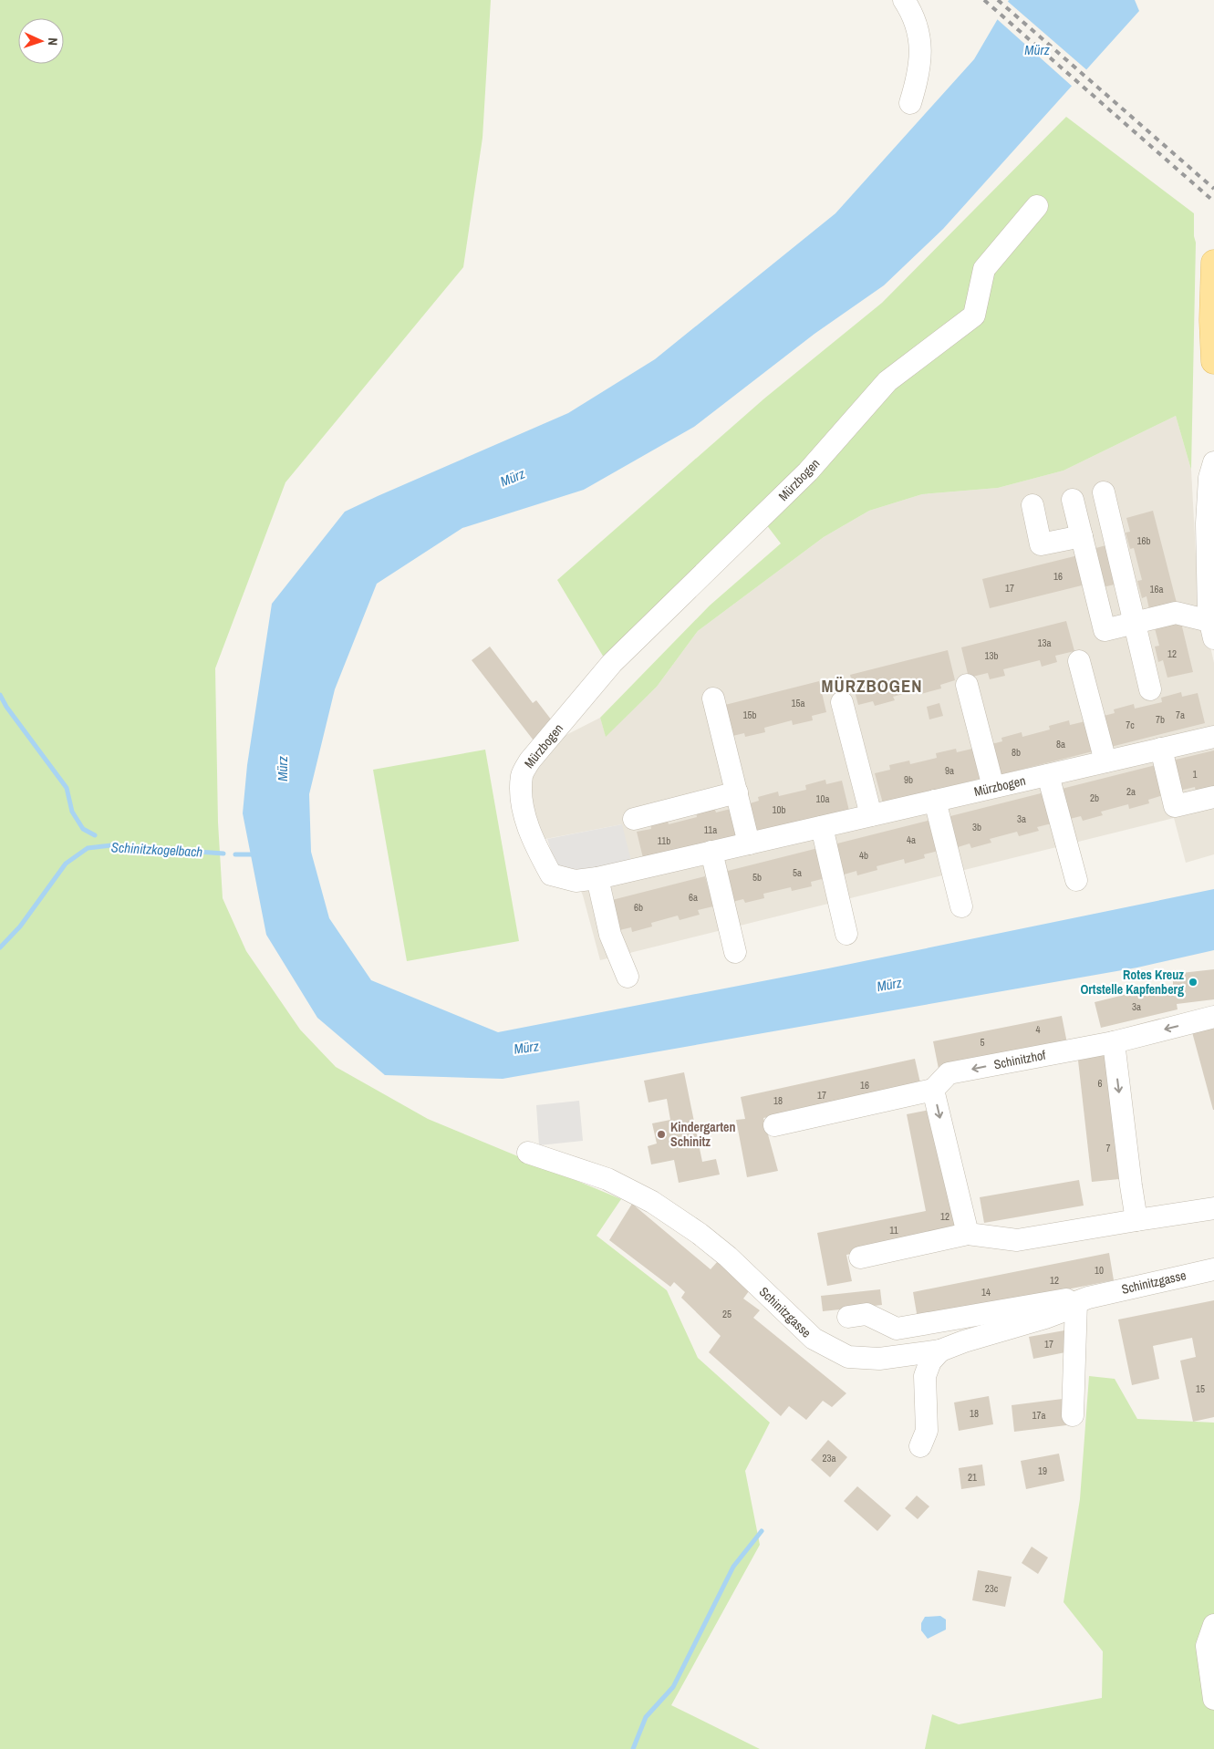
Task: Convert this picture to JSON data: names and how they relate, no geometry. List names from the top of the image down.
{
  "streets": {
    "street": ["Mürzbogen", "Schinitzhof", "Schinitzgasse"]
  },
  "districts": ["MÜRZBOGEN"],
  "water": ["Mürz", "Schinitzkogelbach"],
  "places": ["Rotes Kreuz Ortstelle Kapfenberg", "Kindergarten Schinitz"],
  "house_numbers": [
    "16b",
    "16",
    "17",
    "16a",
    "13a",
    "12",
    "13b",
    "15a",
    "15b",
    "7a",
    "7b",
    "7c",
    "8a",
    "8b",
    "9a",
    "1",
    "9b",
    "2a",
    "2b",
    "10a",
    "10b",
    "3a",
    "3b",
    "11a",
    "4a",
    "11b",
    "4b",
    "5a",
    "5b",
    "6a",
    "6b",
    "3a",
    "4",
    "5",
    "6",
    "16",
    "17",
    "18",
    "7",
    "12",
    "11",
    "10",
    "12",
    "14",
    "25",
    "17",
    "15",
    "18",
    "17a",
    "23a",
    "19",
    "21",
    "23c"
  ],
  "north": "right"
}
